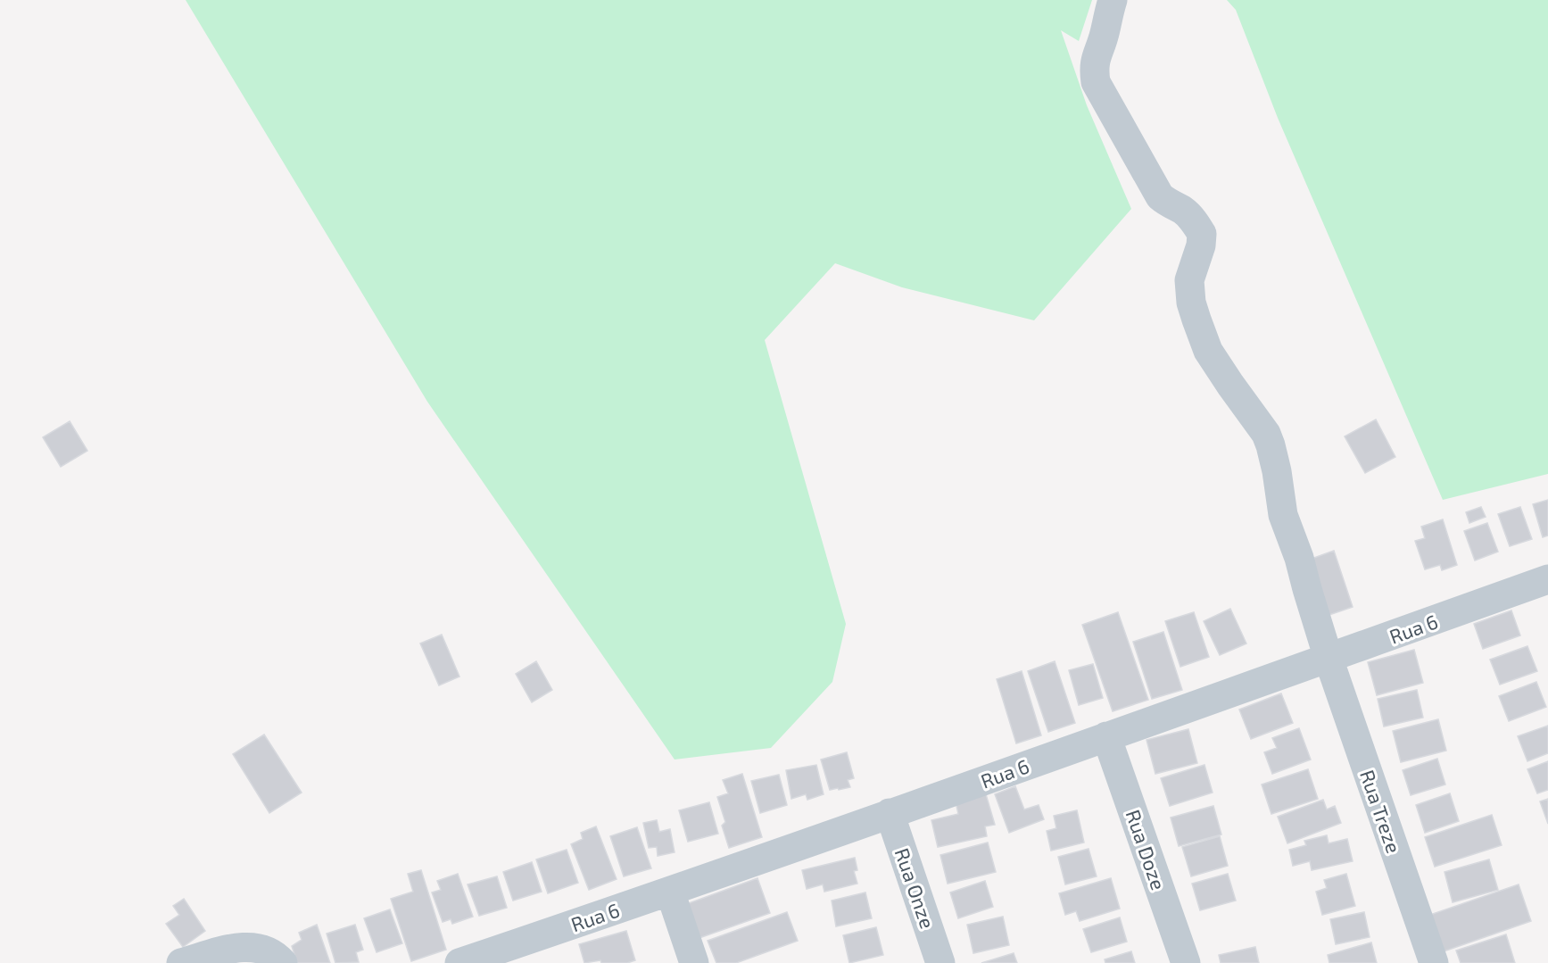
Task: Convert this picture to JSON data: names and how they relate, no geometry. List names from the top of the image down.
{
  "streets": {
    "street": [
      "Rua 6",
      "Rua Treze",
      "Rua Doze",
      "Rua Onze"
    ]
  },
  "crossings": [
    ["Rua 6", "Rua Treze"],
    ["Rua 6", "Rua Doze"],
    ["Rua 6", "Rua Onze"]
  ]
}
